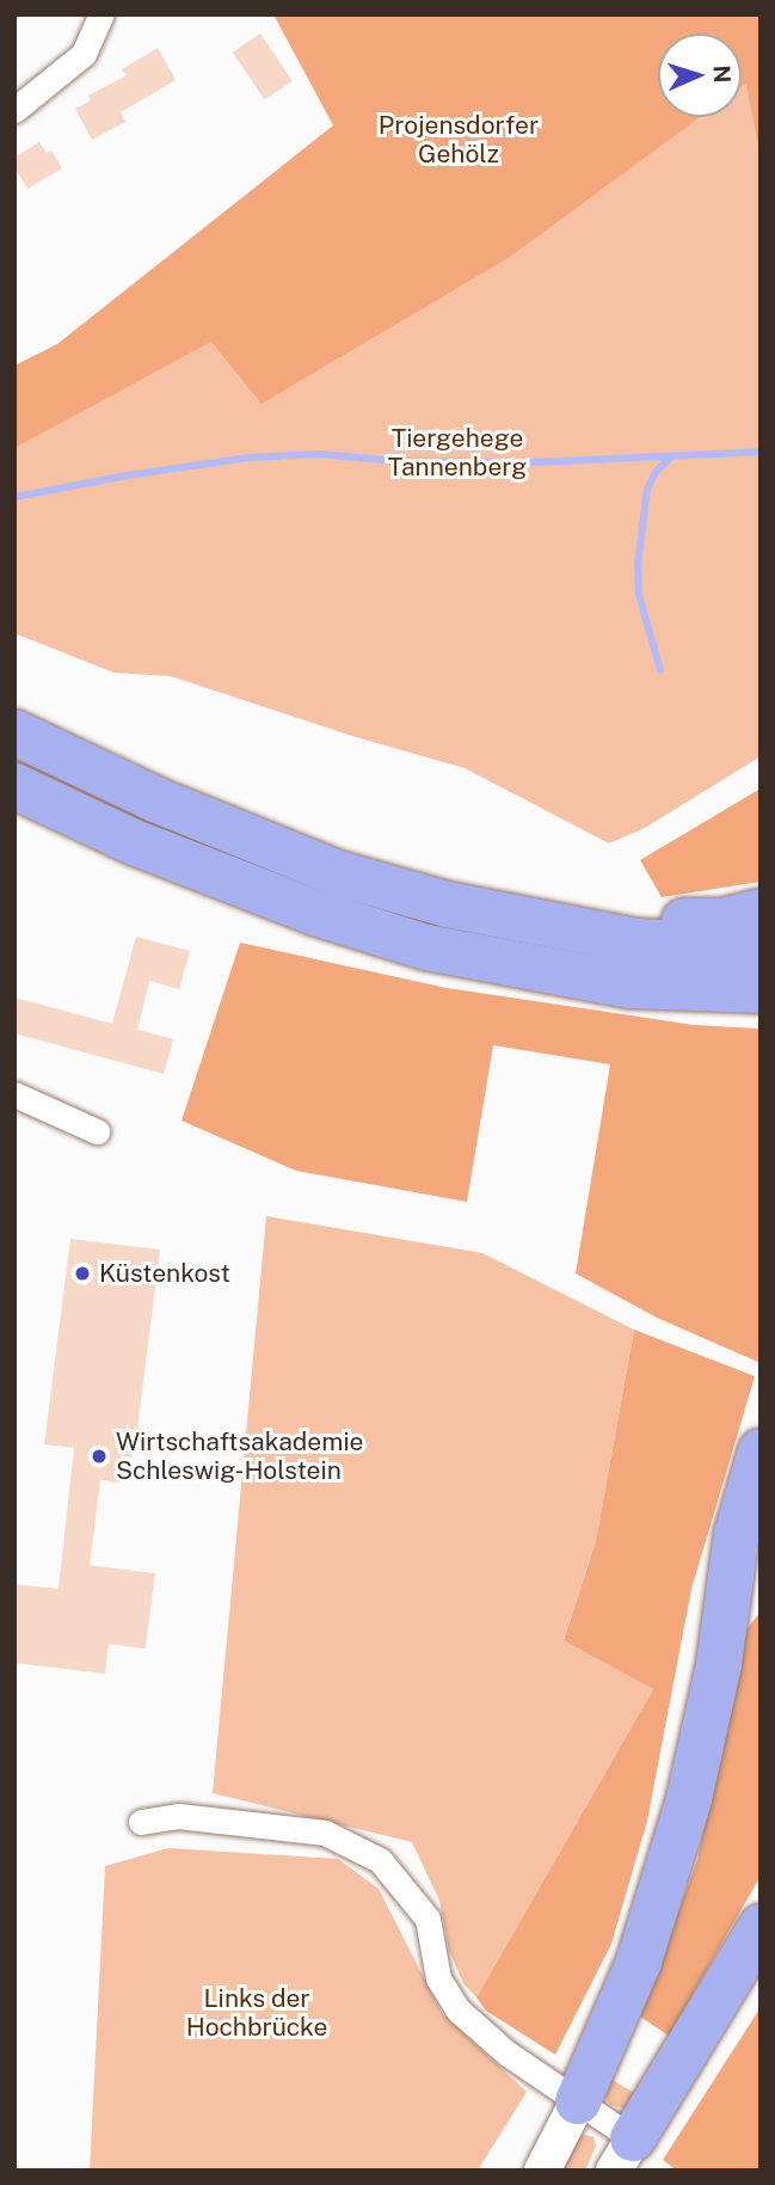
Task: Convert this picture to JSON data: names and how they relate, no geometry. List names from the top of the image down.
{
  "parks": ["Projensdorfer Gehölz", "Tiergehege Tannenberg", "Links der Hochbrücke"],
  "places": ["Küstenkost", "Wirtschaftsakademie Schleswig-Holstein"],
  "north": "right"
}
